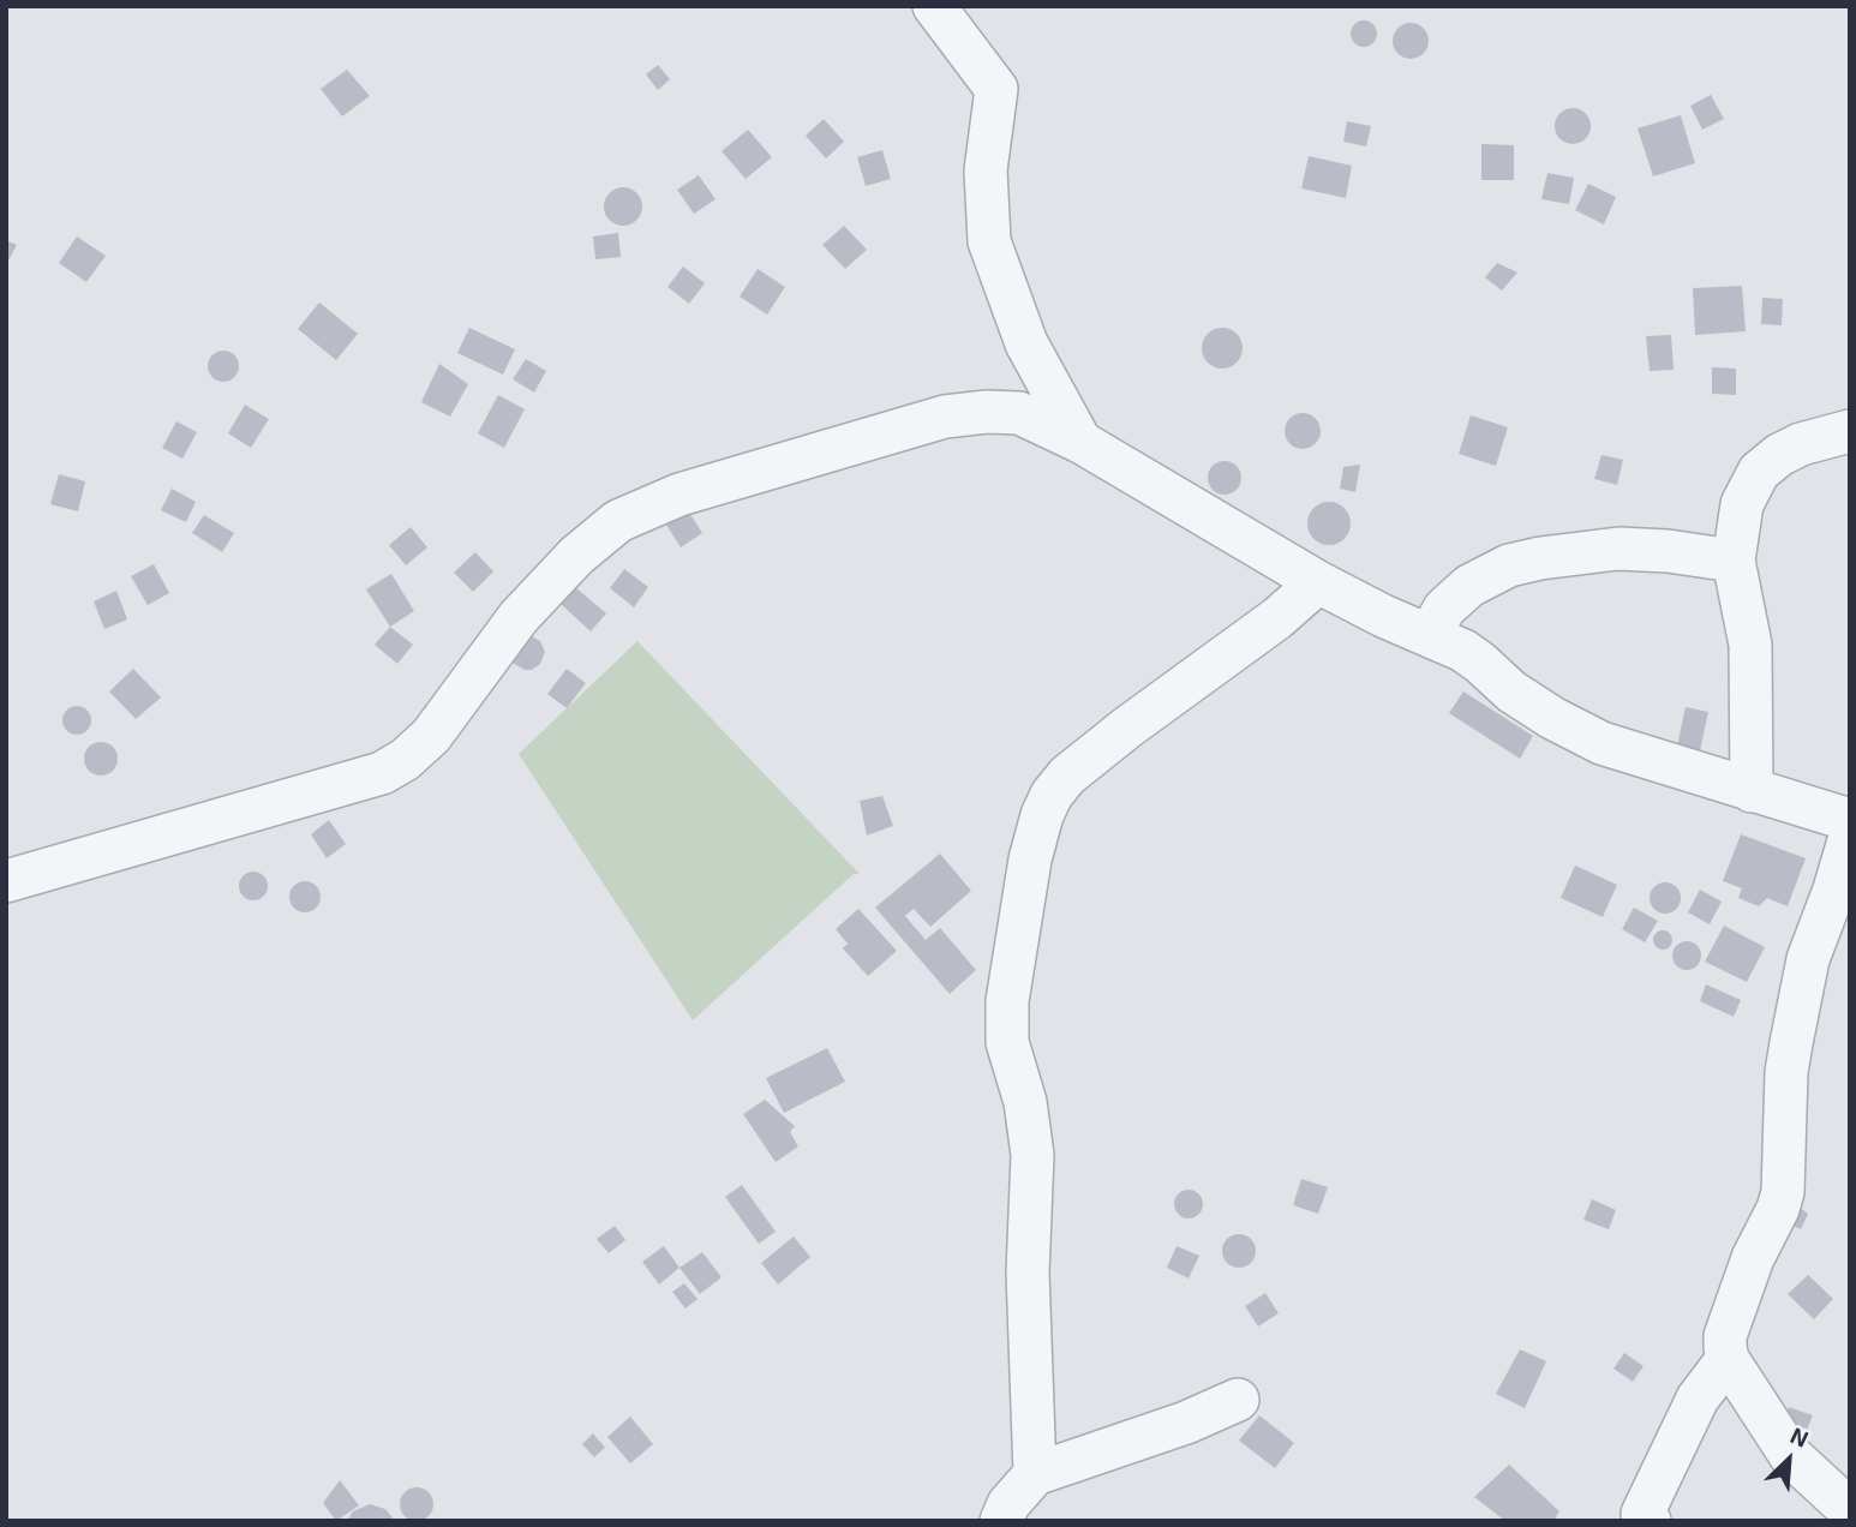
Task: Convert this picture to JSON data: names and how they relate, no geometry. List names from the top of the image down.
{
  "north": "top right"
}
